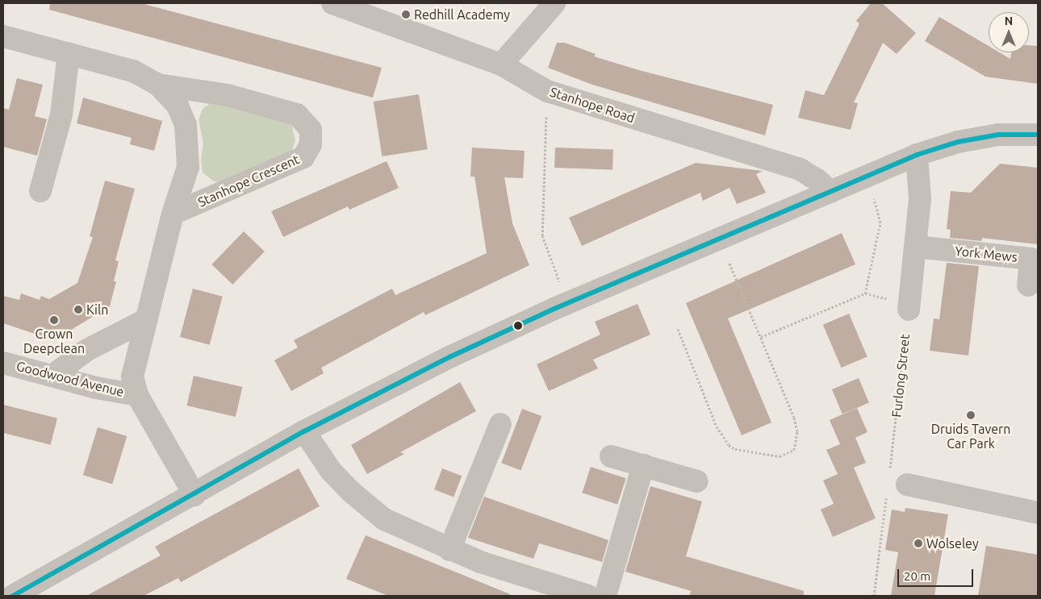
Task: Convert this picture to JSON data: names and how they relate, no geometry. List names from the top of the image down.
{
  "streets": {
    "street": [
      "Stanhope Road",
      "Stanhope Crescent",
      "York Mews",
      "Goodwood Avenue"
    ],
    "path": ["Furlong Street"]
  },
  "crossings": [
    ["Stanhope Crescent", "Goodwood Avenue"]
  ],
  "places": [
    "Redhill Academy",
    "Kiln",
    "Crown Deepclean",
    "Druids Tavern Car Park",
    "Wolseley"
  ],
  "scale_bar": "20 m",
  "north": "top"
}
